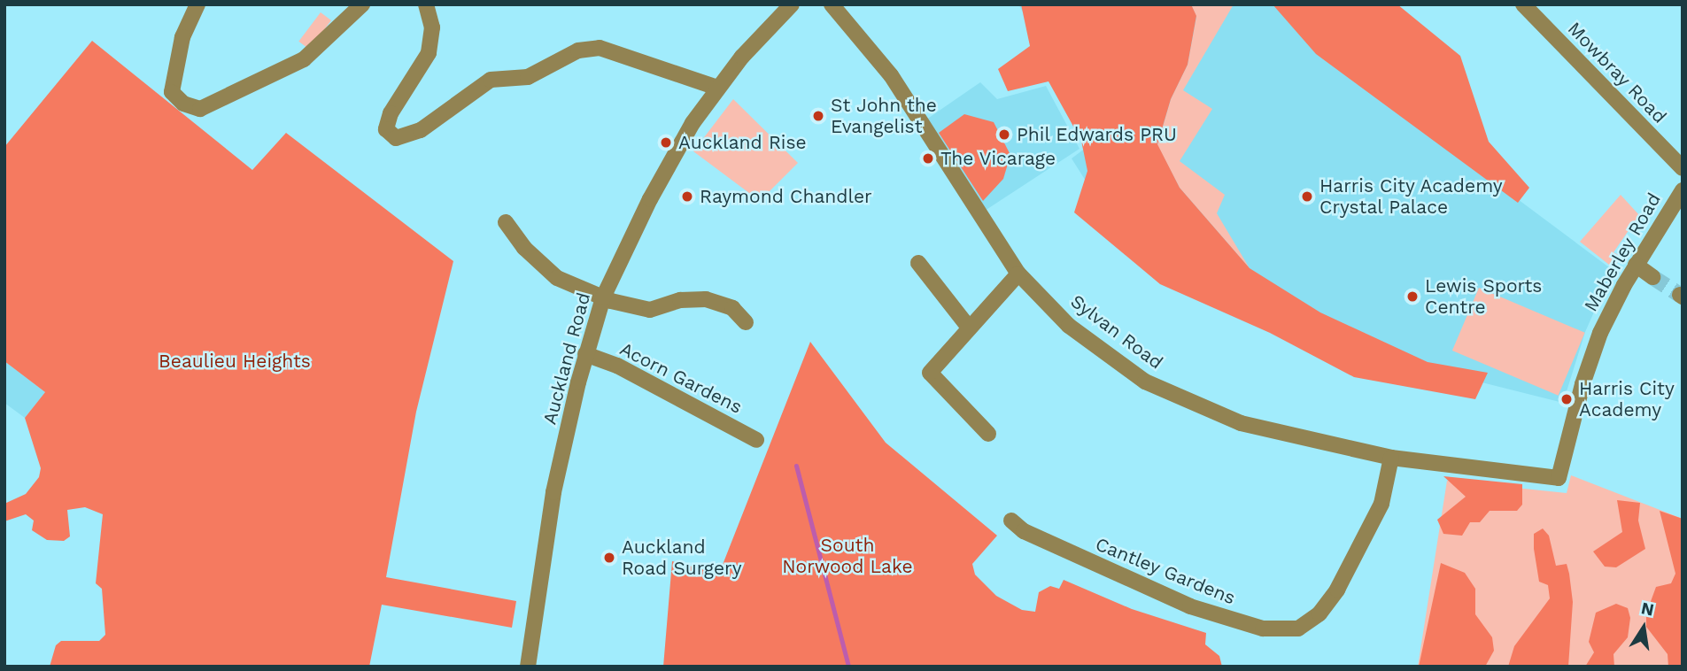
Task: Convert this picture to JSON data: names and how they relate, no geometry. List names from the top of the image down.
{
  "streets": {
    "street": [
      "Mowbray Road",
      "Maberley Road",
      "Sylvan Road",
      "Auckland Road",
      "Acorn Gardens",
      "Cantley Gardens"
    ]
  },
  "crossings": [
    ["Maberley Road", "Sylvan Road"],
    ["Sylvan Road", "Cantley Gardens"],
    ["Auckland Road", "Acorn Gardens"]
  ],
  "parks": ["Beaulieu Heights", "South Norwood Lake"],
  "places": [
    "St John the Evangelist",
    "Phil Edwards PRU",
    "Auckland Rise",
    "The Vicarage",
    "Raymond Chandler",
    "Harris City Academy Crystal Palace",
    "Lewis Sports Centre",
    "Harris City Academy",
    "Auckland Road Surgery"
  ],
  "north": "top"
}
